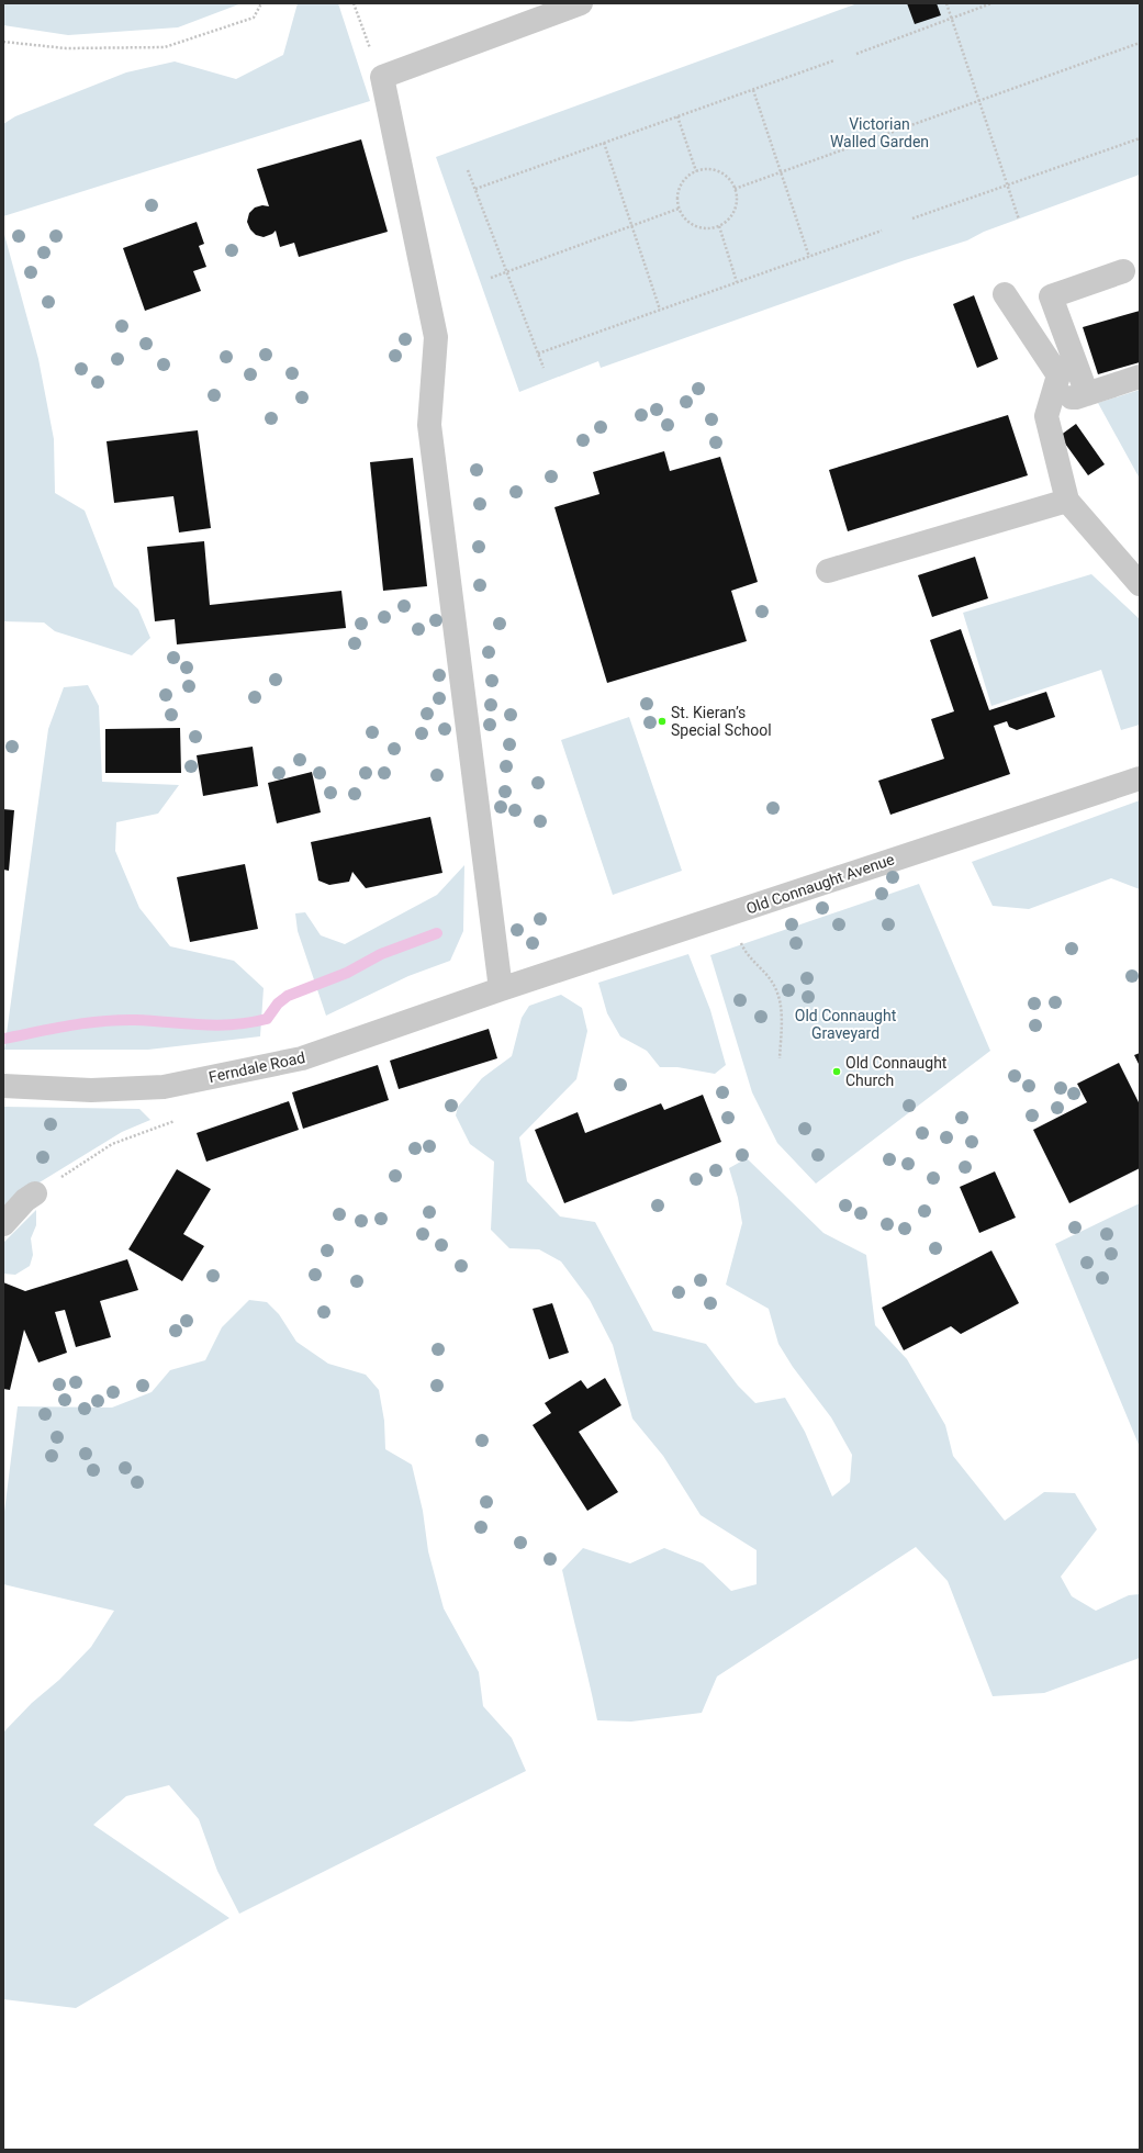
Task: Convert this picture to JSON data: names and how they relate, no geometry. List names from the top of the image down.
{
  "streets": {
    "street": ["Old Connaught Avenue", "Ferndale Road"]
  },
  "crossings": [
    ["Old Connaught Avenue", "Ferndale Road"]
  ],
  "parks": ["Victorian Walled Garden", "Old Connaught Graveyard"],
  "places": ["St. Kieran’s Special School", "Old Connaught Church"]
}
